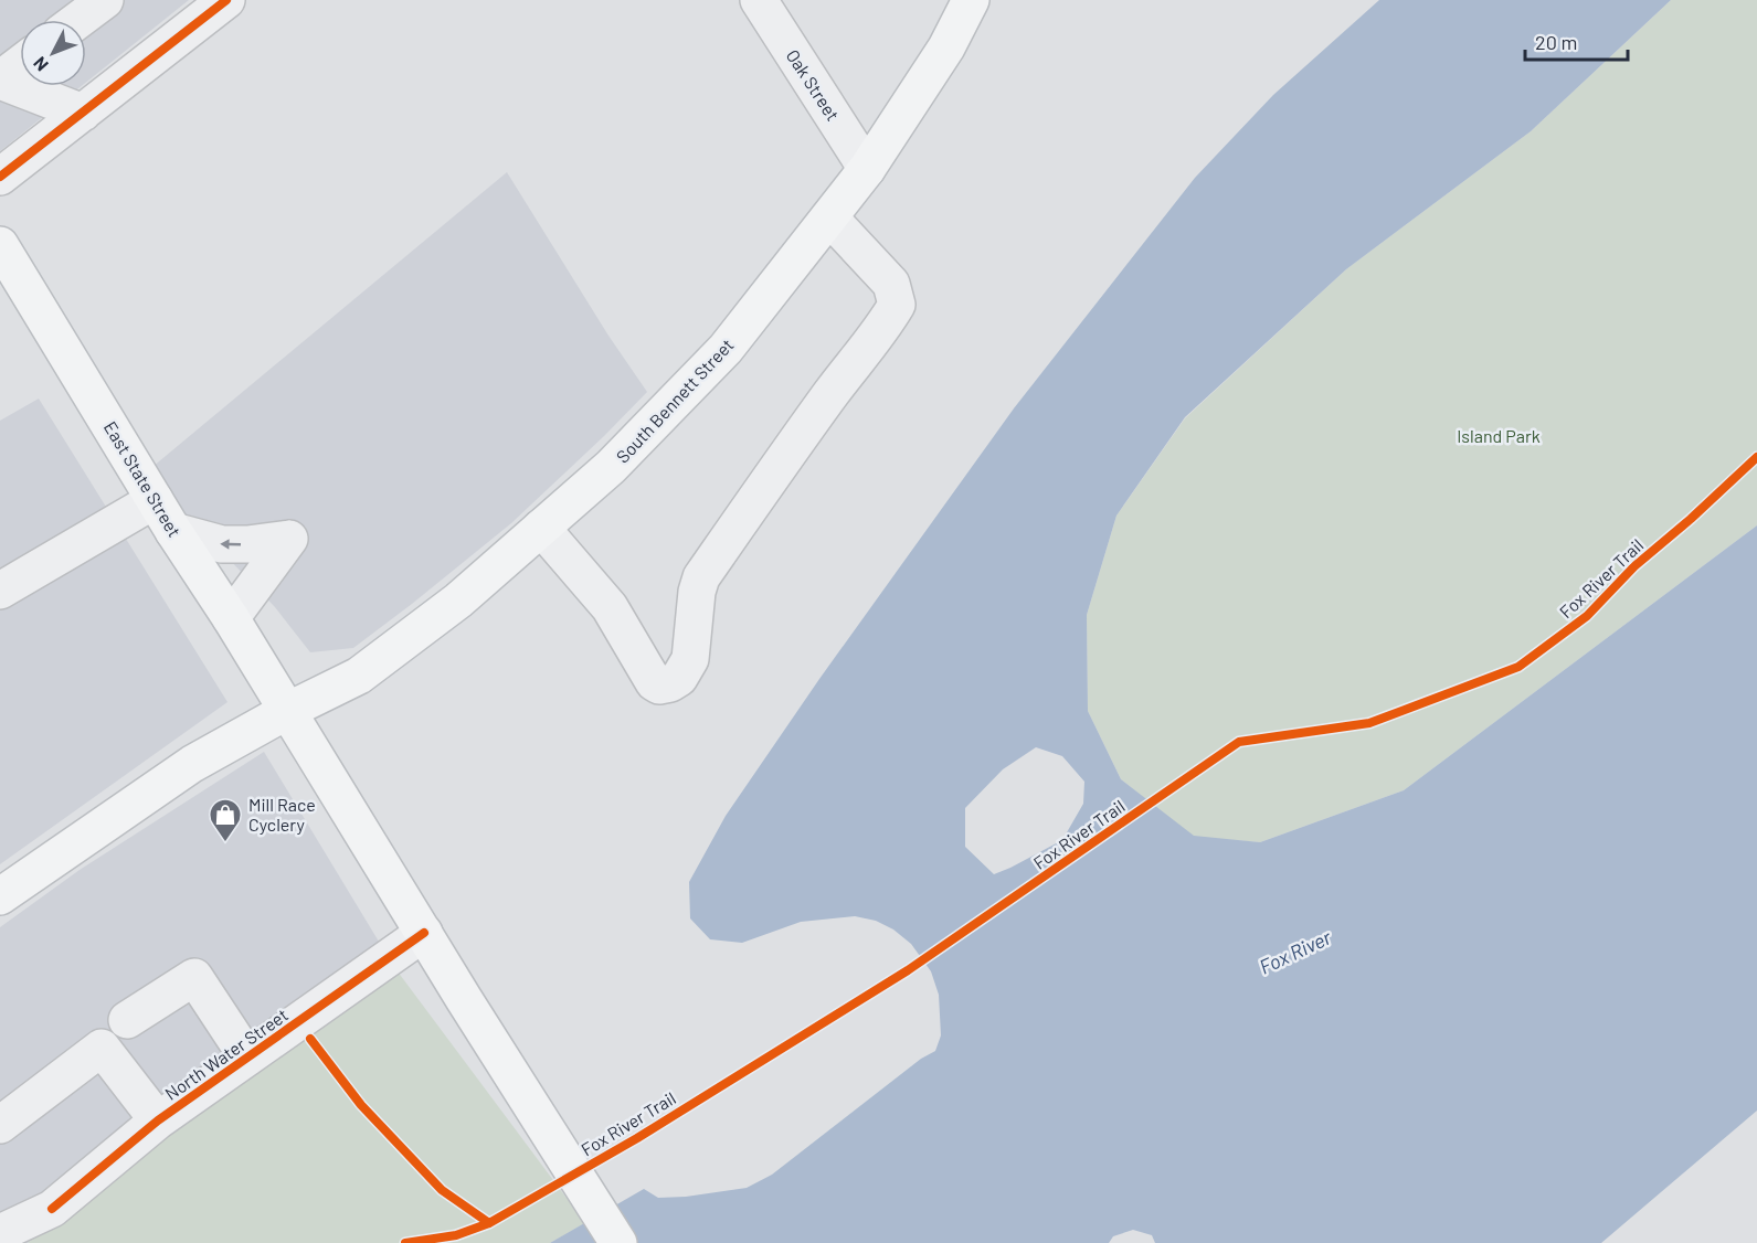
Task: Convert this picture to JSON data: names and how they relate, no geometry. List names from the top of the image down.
{
  "streets": {
    "main road": ["South Bennett Street", "East State Street"],
    "street": ["Oak Street", "North Water Street"],
    "cycle path": ["Fox River Trail"]
  },
  "crossings": [
    ["Oak Street", "South Bennett Street"],
    ["South Bennett Street", "East State Street"],
    ["East State Street", "North Water Street"]
  ],
  "water": ["Fox River"],
  "parks": ["Island Park"],
  "places": {
    "shop": ["Mill Race Cyclery"]
  },
  "scale_bar": "20 m",
  "north": "bottom left"
}
